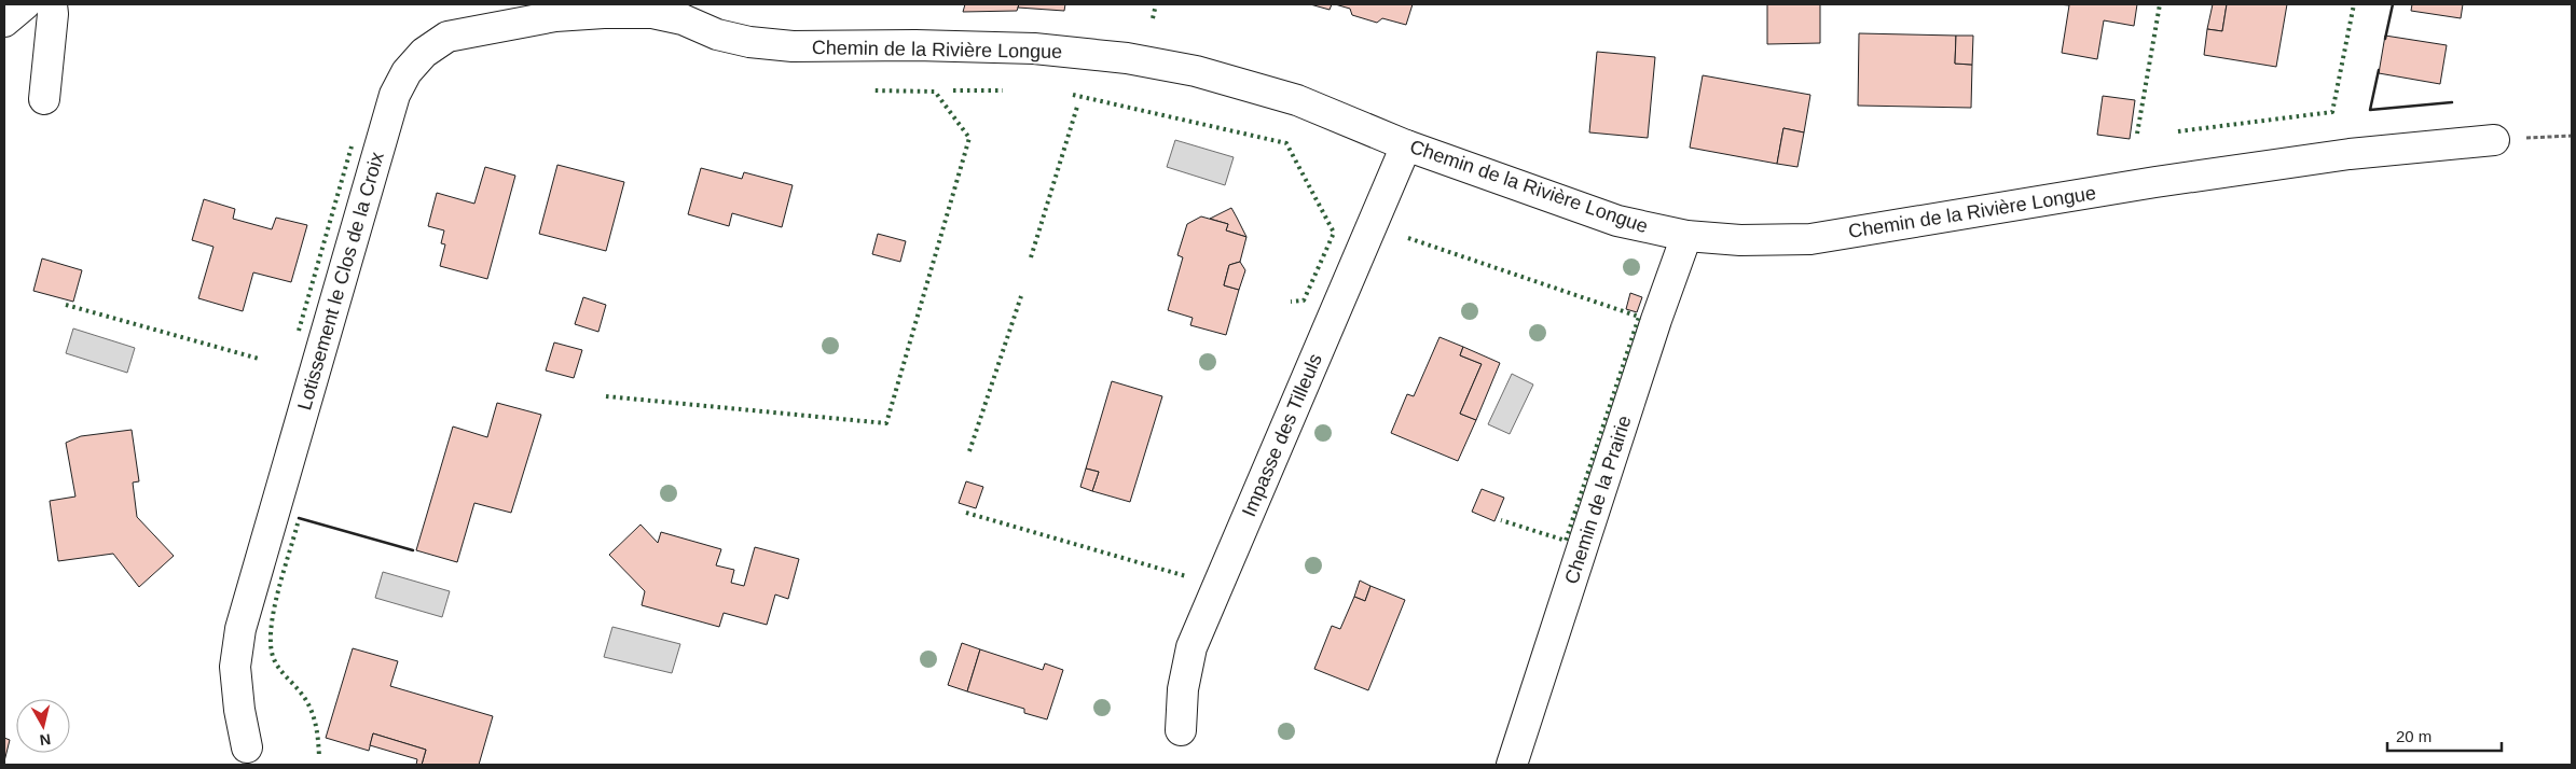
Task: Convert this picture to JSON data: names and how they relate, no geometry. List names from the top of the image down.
{
  "streets": {
    "street": [
      "Chemin de la Rivière Longue",
      "Lotissement le Clos de la Croix",
      "Impasse des Tilleuls",
      "Chemin de la Prairie"
    ]
  },
  "crossings": [
    ["Chemin de la Rivière Longue", "Lotissement le Clos de la Croix"],
    ["Chemin de la Rivière Longue", "Impasse des Tilleuls"],
    ["Chemin de la Rivière Longue", "Chemin de la Prairie"]
  ],
  "scale_bar": "20 m",
  "north": "bottom"
}
